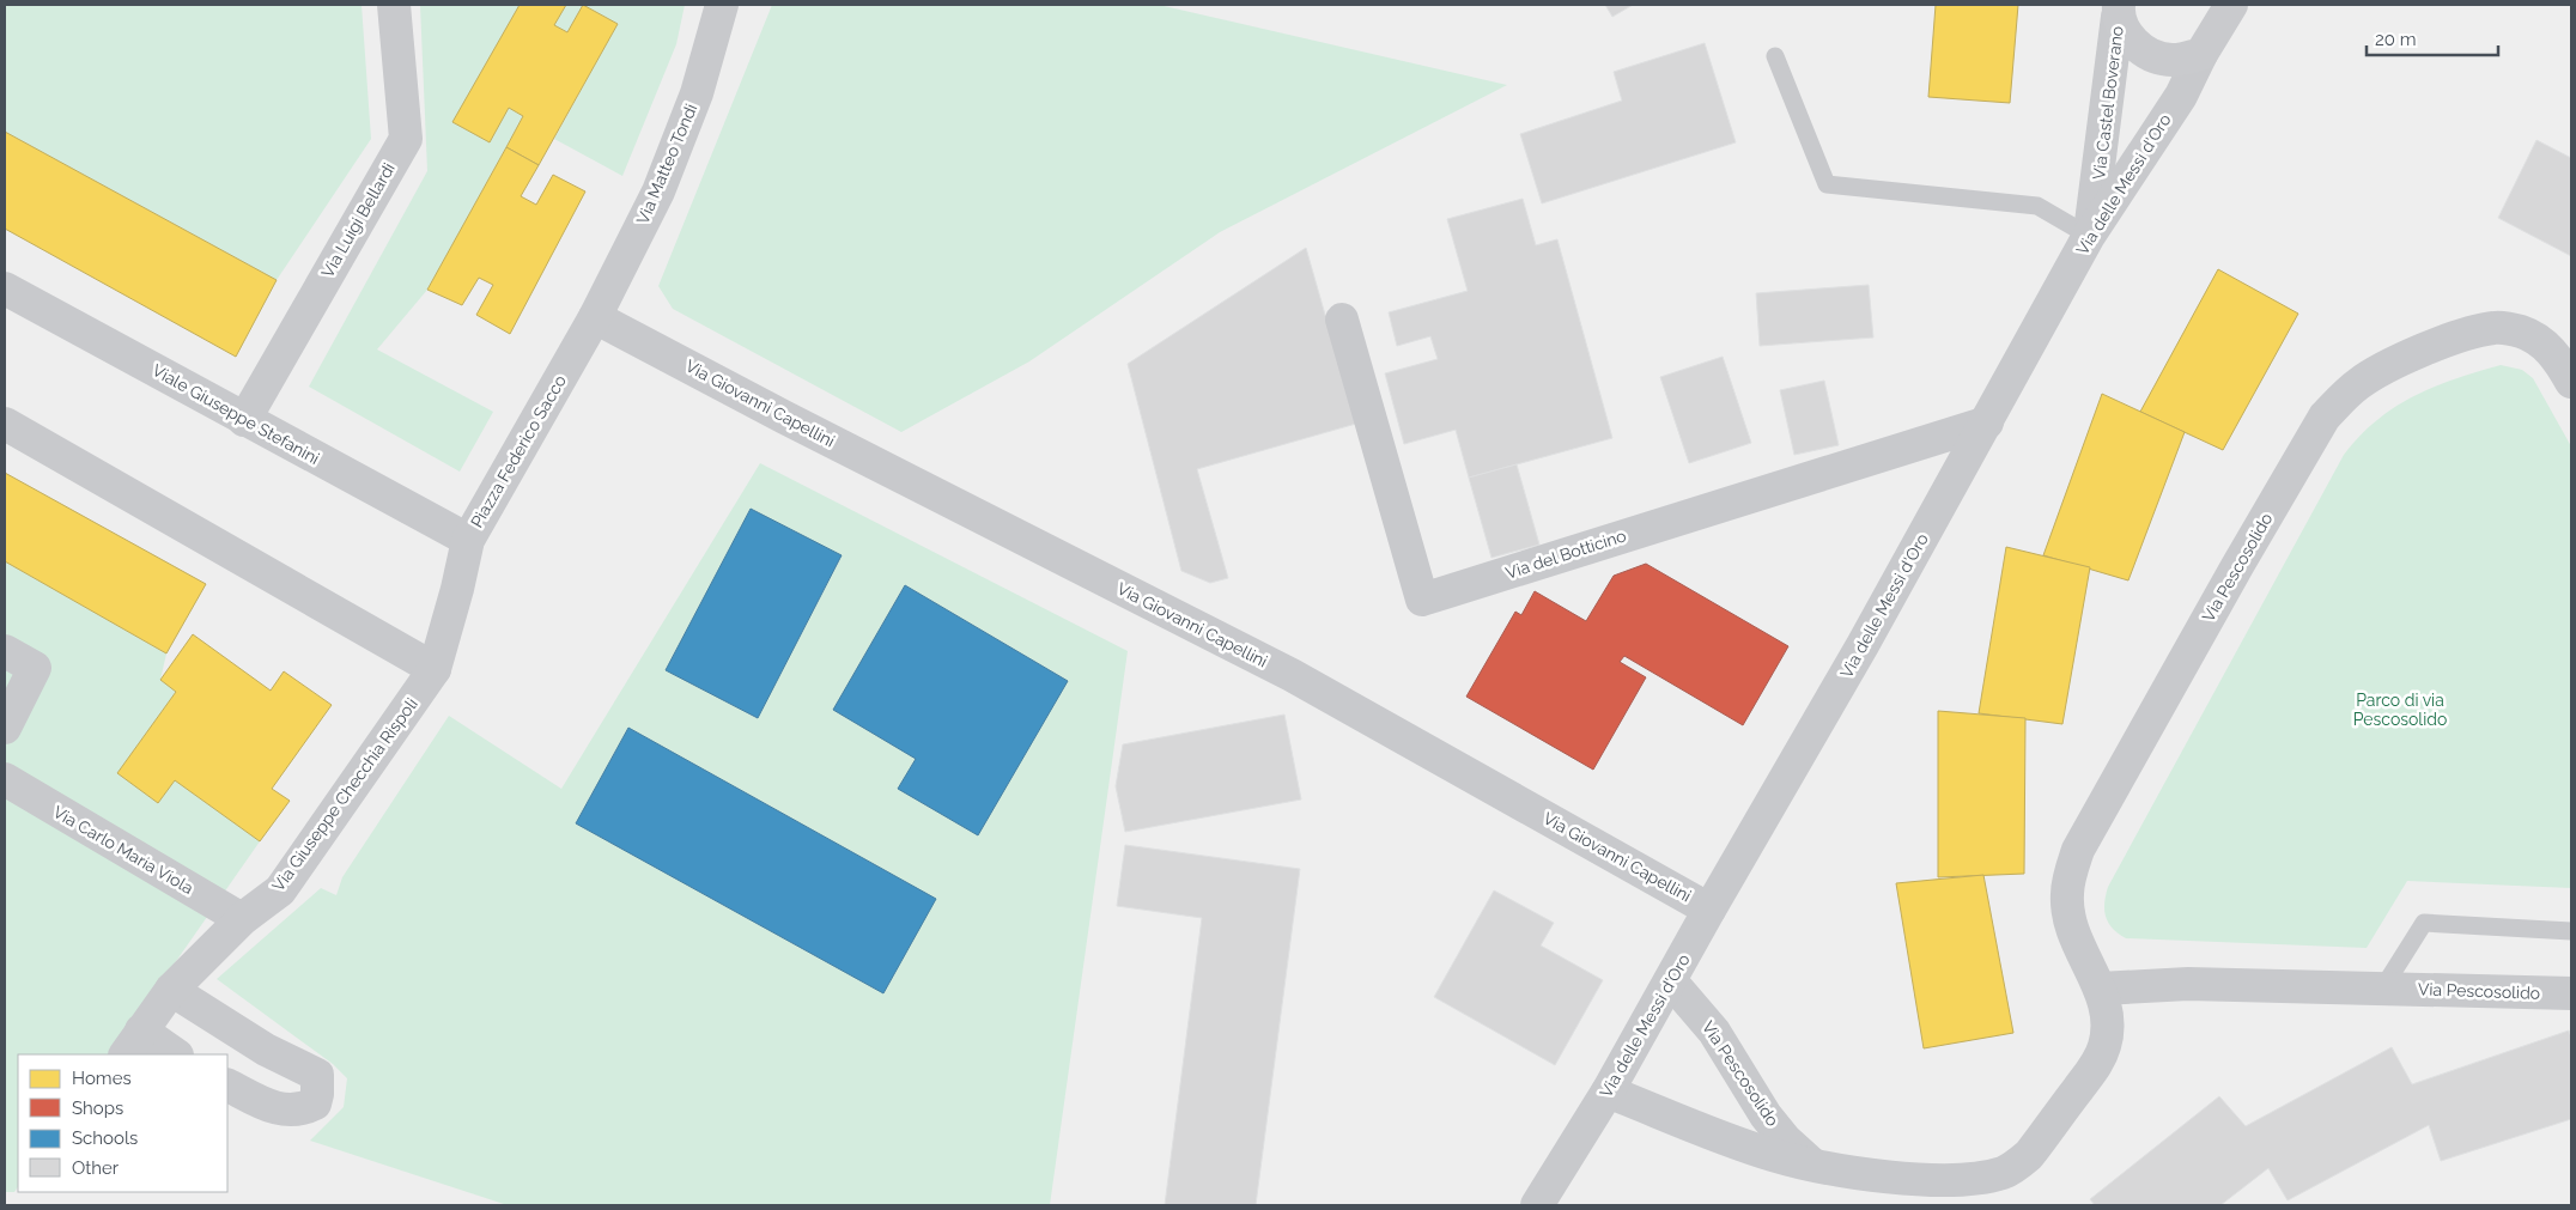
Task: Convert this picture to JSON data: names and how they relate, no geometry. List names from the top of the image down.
{
  "streets": {
    "street": [
      "Via Castel Boverano",
      "Via Matteo Tondi",
      "Via delle Messi d'Oro",
      "Via Luigi Bellardi",
      "Via Giovanni Capellini",
      "Viale Giuseppe Stefanini",
      "Piazza Federico Sacco",
      "Via del Botticino",
      "Via Pescosolido",
      "Via Giuseppe Checchia Rispoli",
      "Via Carlo Maria Viola"
    ]
  },
  "crossings": [
    ["Via Castel Boverano", "Via delle Messi d'Oro"],
    ["Via Matteo Tondi", "Via Giovanni Capellini"],
    ["Via Matteo Tondi", "Piazza Federico Sacco"],
    ["Via delle Messi d'Oro", "Via Giovanni Capellini"],
    ["Via delle Messi d'Oro", "Via del Botticino"],
    ["Via delle Messi d'Oro", "Via Pescosolido"],
    ["Via Luigi Bellardi", "Viale Giuseppe Stefanini"],
    ["Via Giovanni Capellini", "Piazza Federico Sacco"],
    ["Viale Giuseppe Stefanini", "Piazza Federico Sacco"],
    ["Piazza Federico Sacco", "Via Giuseppe Checchia Rispoli"],
    ["Via Giuseppe Checchia Rispoli", "Via Carlo Maria Viola"]
  ],
  "parks": ["Parco di via Pescosolido"],
  "legend": [
    "Homes",
    "Shops",
    "Schools",
    "Other"
  ],
  "scale_bar": "20 m"
}
